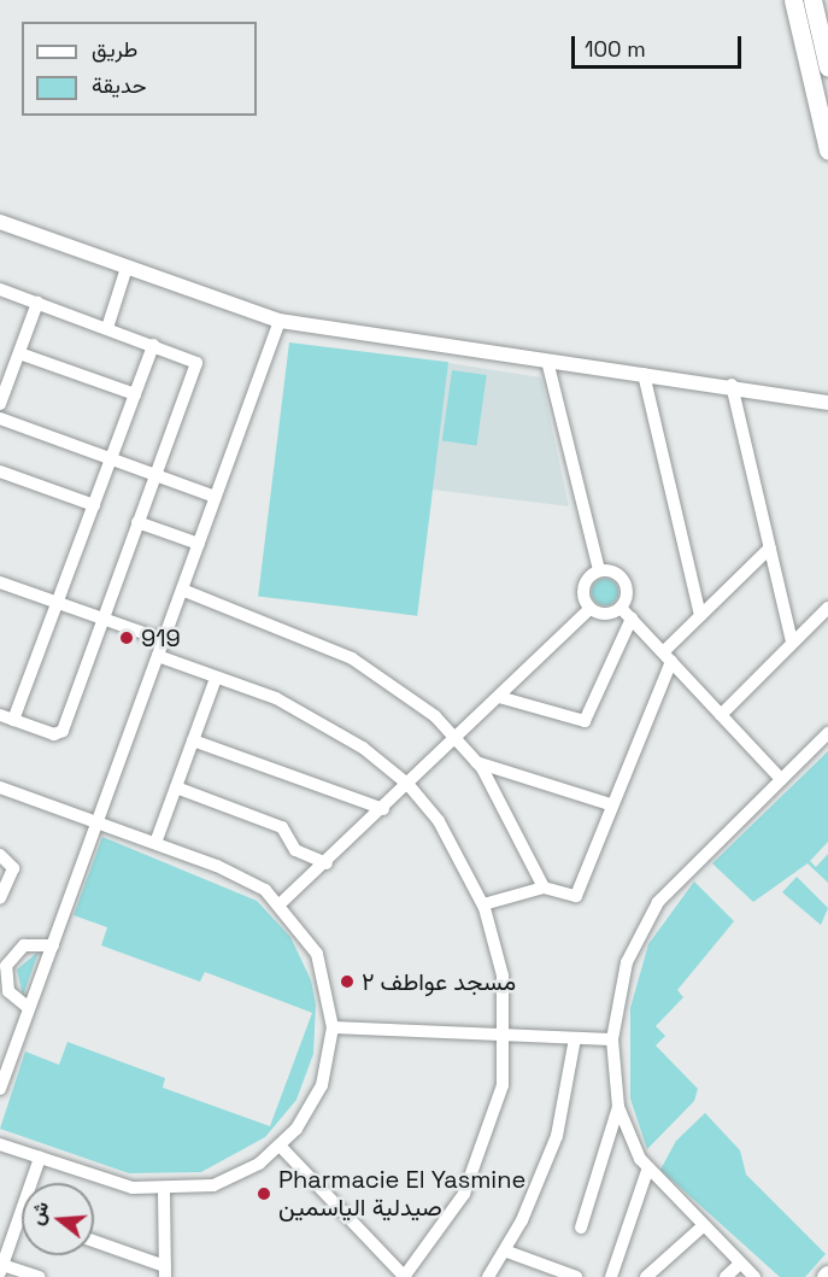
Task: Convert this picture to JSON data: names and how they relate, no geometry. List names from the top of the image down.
{
  "places": ["919", "مسجد عواطف ٢", "Pharmacie El Yasmine صيدلية الياسمين"],
  "legend": ["طريق", "حديقة"],
  "scale_bar": "100 m",
  "north": "left"
}
